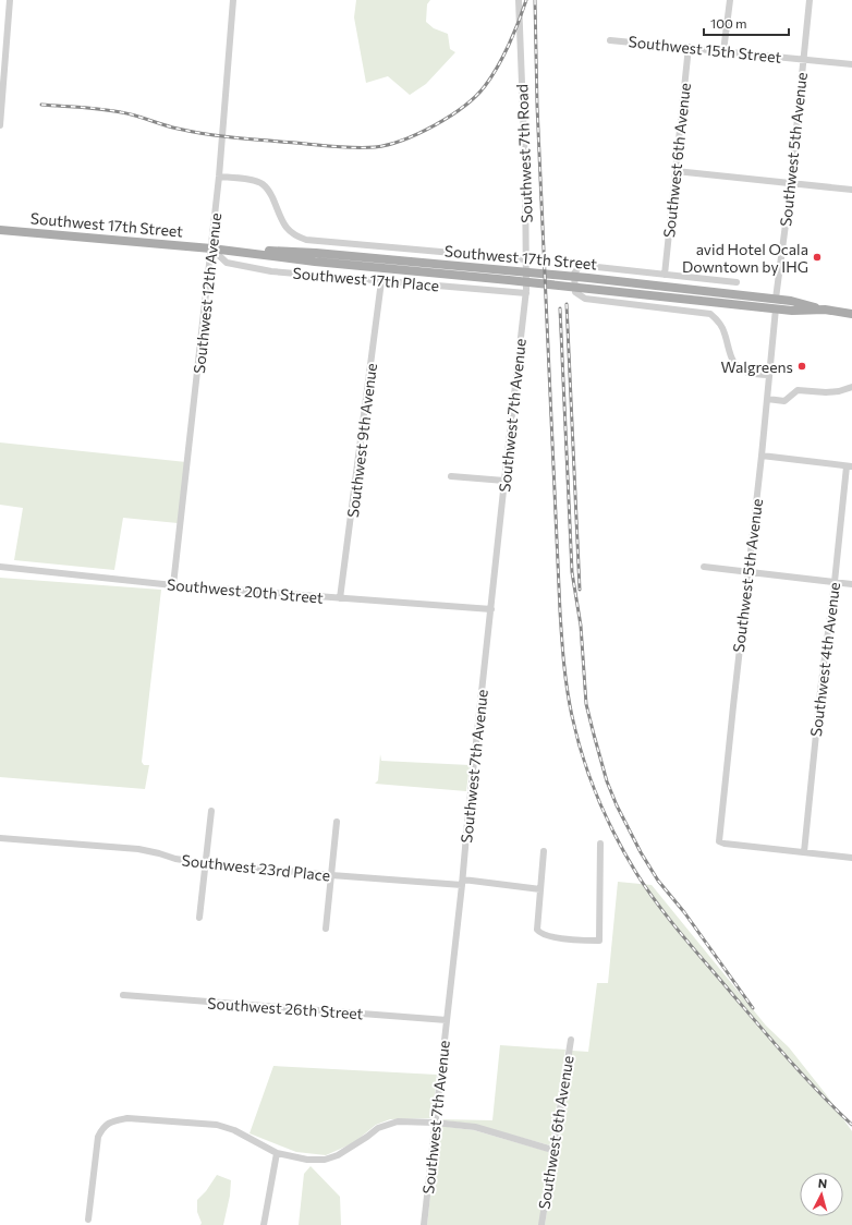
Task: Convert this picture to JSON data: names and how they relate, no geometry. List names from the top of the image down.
{
  "streets": {
    "main road": ["Southwest 17th Street"],
    "street": [
      "Southwest 15th Street",
      "Southwest 5th Avenue",
      "Southwest 7th Road",
      "Southwest 6th Avenue",
      "Southwest 17th Place",
      "Southwest 12th Avenue",
      "Southwest 7th Avenue",
      "Southwest 9th Avenue",
      "Southwest 20th Street",
      "Southwest 4th Avenue",
      "Southwest 23rd Place",
      "Southwest 26th Street"
    ]
  },
  "crossings": [
    ["Southwest 15th Street", "Southwest 5th Avenue"],
    ["Southwest 15th Street", "Southwest 6th Avenue"],
    ["Southwest 5th Avenue", "Southwest 17th Street"],
    ["Southwest 5th Avenue", "Southwest 4th Avenue"],
    ["Southwest 7th Road", "Southwest 17th Place"],
    ["Southwest 7th Road", "Southwest 7th Avenue"],
    ["Southwest 17th Street", "Southwest 17th Place"],
    ["Southwest 17th Street", "Southwest 12th Avenue"],
    ["Southwest 17th Place", "Southwest 12th Avenue"],
    ["Southwest 17th Place", "Southwest 9th Avenue"],
    ["Southwest 12th Avenue", "Southwest 20th Street"],
    ["Southwest 7th Avenue", "Southwest 20th Street"],
    ["Southwest 7th Avenue", "Southwest 23rd Place"],
    ["Southwest 7th Avenue", "Southwest 26th Street"],
    ["Southwest 9th Avenue", "Southwest 20th Street"]
  ],
  "places": ["avid Hotel Ocala Downtown by IHG", "Walgreens"],
  "scale_bar": "100 m",
  "north": "top"
}
